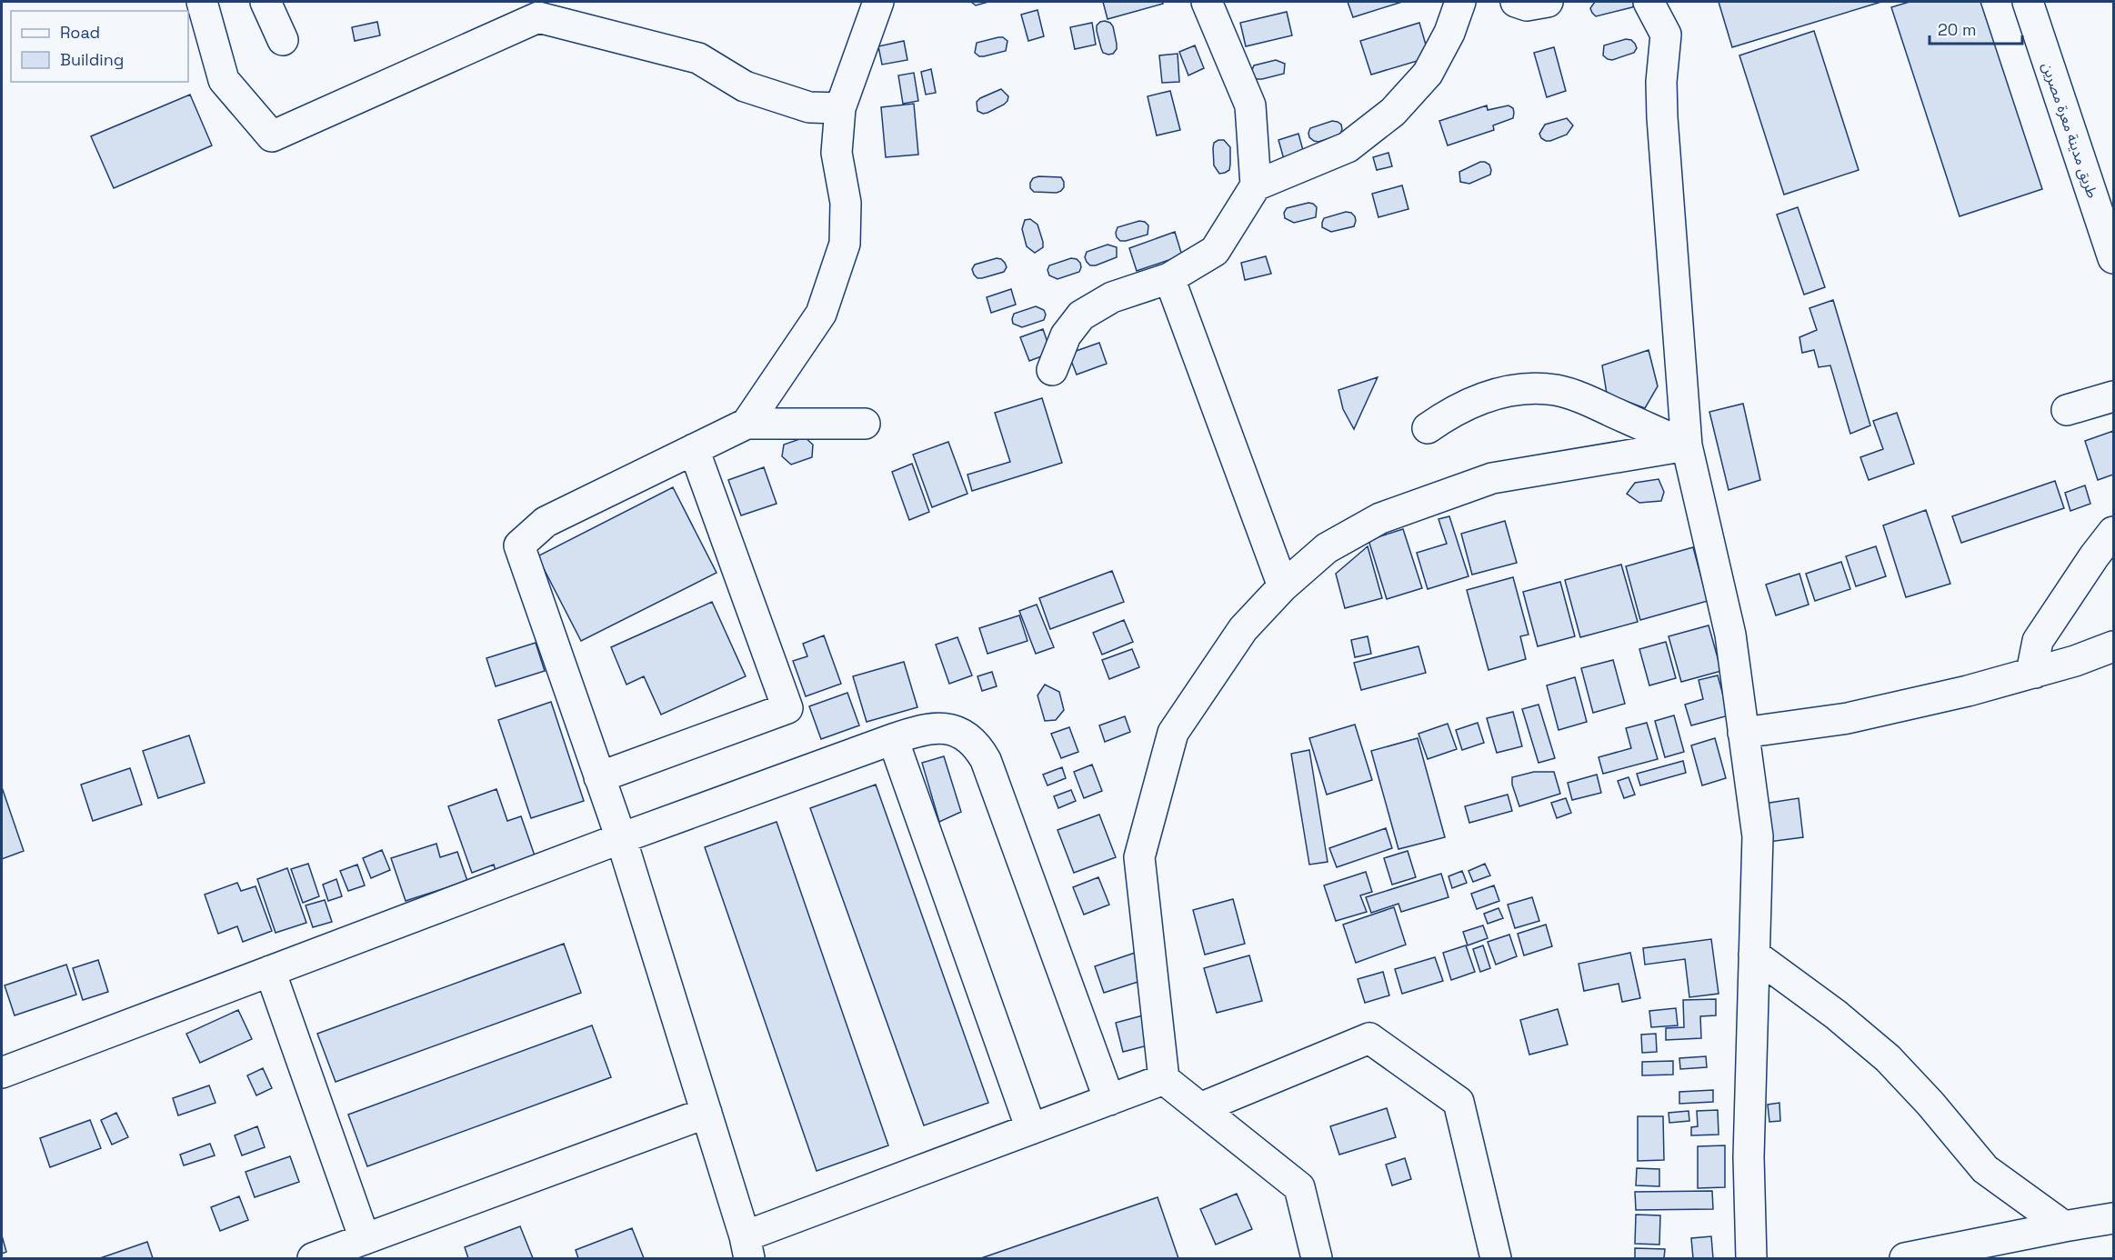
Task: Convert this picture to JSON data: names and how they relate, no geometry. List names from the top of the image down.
{
  "streets": {
    "street": ["طريق مدينة معرة مصرين"]
  },
  "legend": ["Road", "Building"],
  "scale_bar": "20 m"
}
